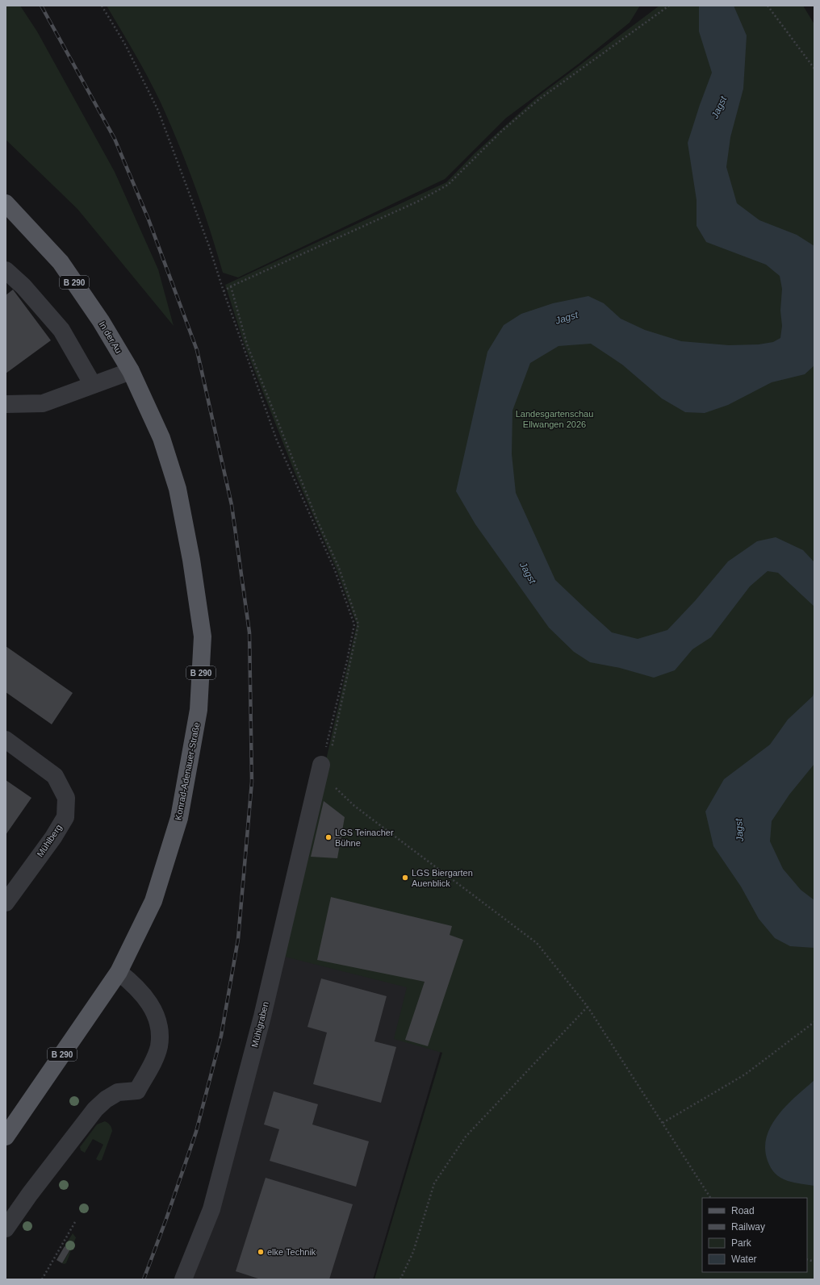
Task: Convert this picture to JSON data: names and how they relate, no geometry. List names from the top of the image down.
{
  "streets": {
    "main road": ["B 290", "In der Au", "Konrad-Adenauer-Straße"],
    "street": ["Mühlberg", "Mühlgraben"]
  },
  "crossings": [
    ["In der Au", "Konrad-Adenauer-Straße"]
  ],
  "water": ["Jagst"],
  "parks": ["Landesgartenschau Ellwangen 2026"],
  "places": ["LGS Teinacher Bühne", "LGS Biergarten Auenblick", "elke Technik"],
  "legend": [
    "Road",
    "Railway",
    "Park",
    "Water"
  ]
}
